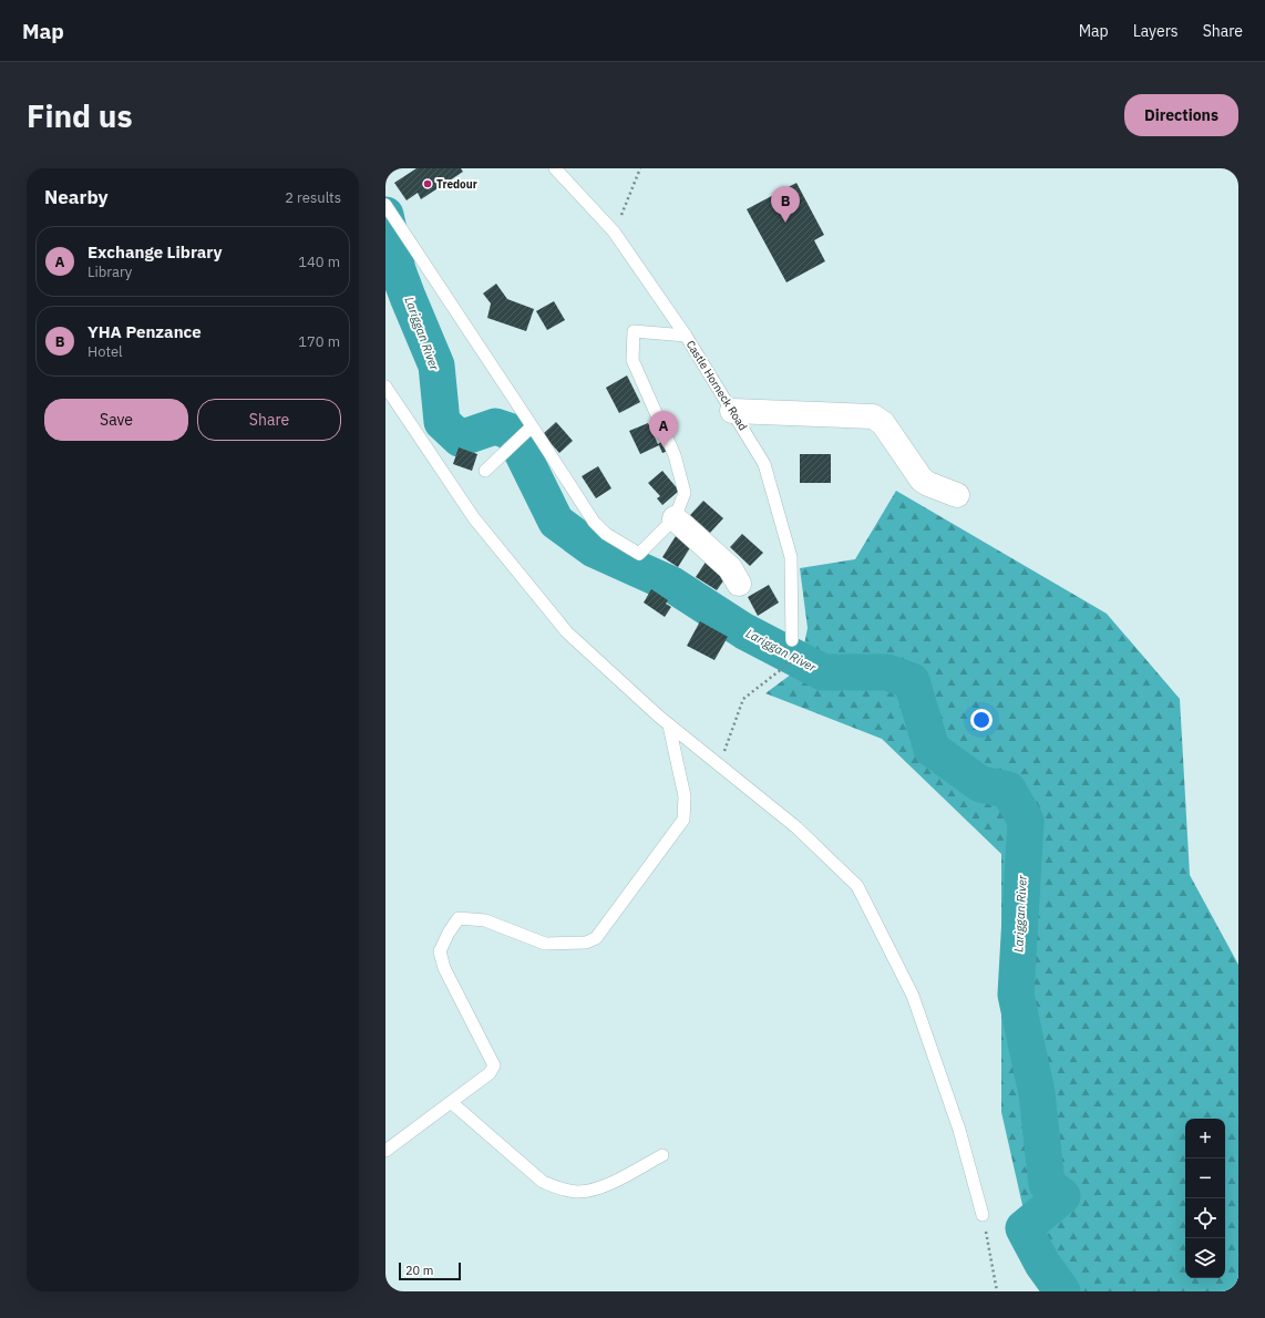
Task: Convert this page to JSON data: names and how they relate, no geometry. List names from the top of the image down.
{
  "streets": {
    "lane": ["Castle Horneck Road"]
  },
  "water": ["Lariggan River"],
  "places": ["Tredour"],
  "scale_bar": "20 m",
  "page": {
    "header": "Map",
    "nav": ["Map", "Layers", "Share"],
    "buttons": [
      "Directions",
      ["Save", "Share"]
    ],
    "title": "Find us",
    "heading": ["Nearby", "2 results"],
    "pins": ["B", "A"],
    "list": [
      {
        "mark": "A",
        "name": "Exchange Library",
        "note": "Library",
        "value": "140 m"
      },
      {
        "mark": "B",
        "name": "YHA Penzance",
        "note": "Hotel",
        "value": "170 m"
      }
    ],
    "map_buttons": ["+", "−"],
    "scale": "20 m"
  }
}
